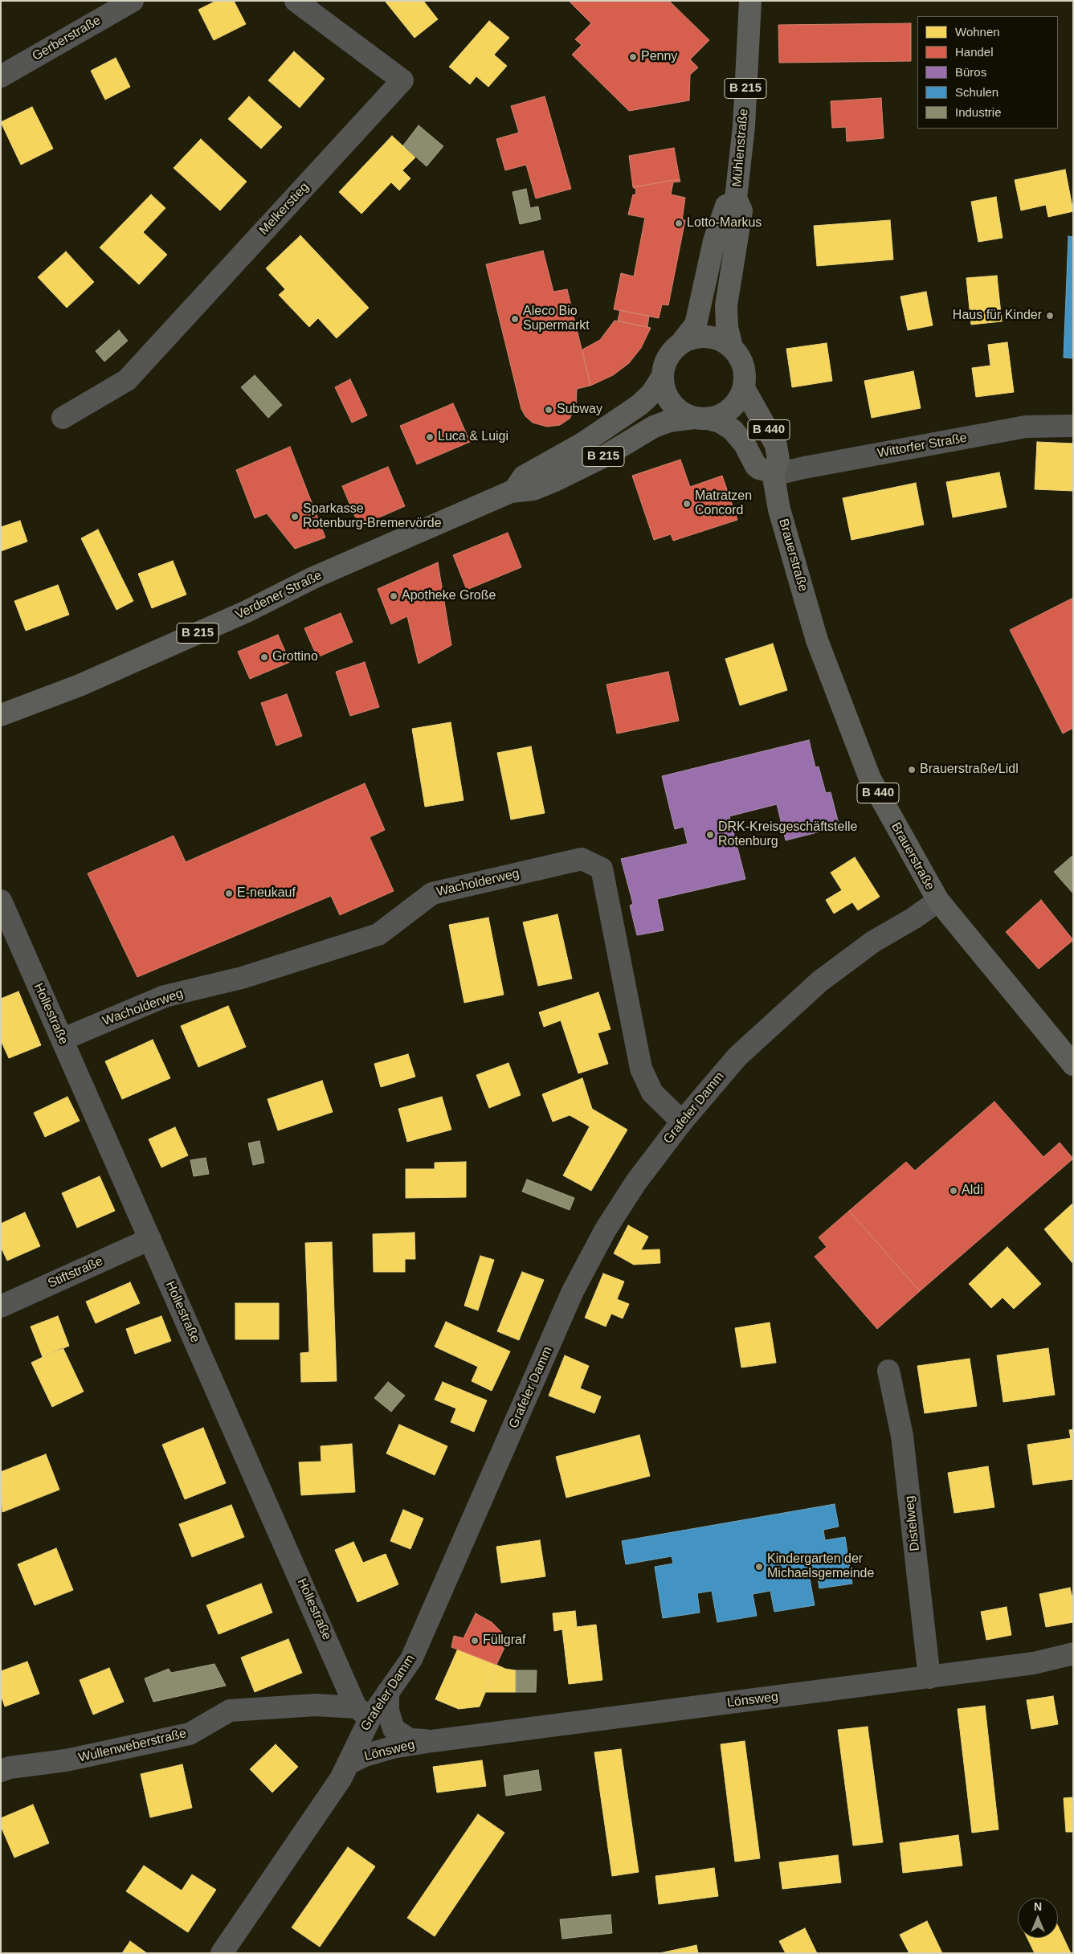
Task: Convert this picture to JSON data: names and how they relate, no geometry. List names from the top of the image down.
{
  "streets": {
    "main road": [
      "B 215",
      "Mühlenstraße",
      "B 440",
      "Brauerstraße",
      "Verdener Straße"
    ],
    "street": [
      "Gerberstraße",
      "Melkerstieg",
      "Wittorfer Straße",
      "Wacholderweg",
      "Hollestraße",
      "Grafeler Damm",
      "Stiftstraße",
      "Distelweg",
      "Lönsweg",
      "Wullenweberstraße"
    ]
  },
  "crossings": [
    ["Mühlenstraße", "B 440"],
    ["Mühlenstraße", "Brauerstraße"],
    ["Mühlenstraße", "Verdener Straße"],
    ["B 440", "Wittorfer Straße"],
    ["B 440", "Brauerstraße"],
    ["B 440", "Verdener Straße"],
    ["Wittorfer Straße", "Brauerstraße"],
    ["Brauerstraße", "Verdener Straße"],
    ["Brauerstraße", "Grafeler Damm"],
    ["Wacholderweg", "Hollestraße"],
    ["Wacholderweg", "Grafeler Damm"],
    ["Hollestraße", "Grafeler Damm"],
    ["Hollestraße", "Stiftstraße"],
    ["Hollestraße", "Wullenweberstraße"],
    ["Grafeler Damm", "Lönsweg"],
    ["Grafeler Damm", "Wullenweberstraße"],
    ["Distelweg", "Lönsweg"]
  ],
  "places": [
    "Penny",
    "Lotto-Markus",
    "Haus für Kinder",
    "Aleco Bio Supermarkt",
    "Subway",
    "Luca & Luigi",
    "Matratzen Concord",
    "Sparkasse Rotenburg-Bremervörde",
    "Apotheke Große",
    "Grottino",
    "Brauerstraße/Lidl",
    "DRK-Kreisgeschäftstelle Rotenburg",
    "E-neukauf",
    "Aldi",
    "Kindergarten der Michaelsgemeinde",
    "Füllgraf"
  ],
  "legend": [
    "Wohnen",
    "Handel",
    "Büros",
    "Schulen",
    "Industrie"
  ],
  "north": "top"
}
